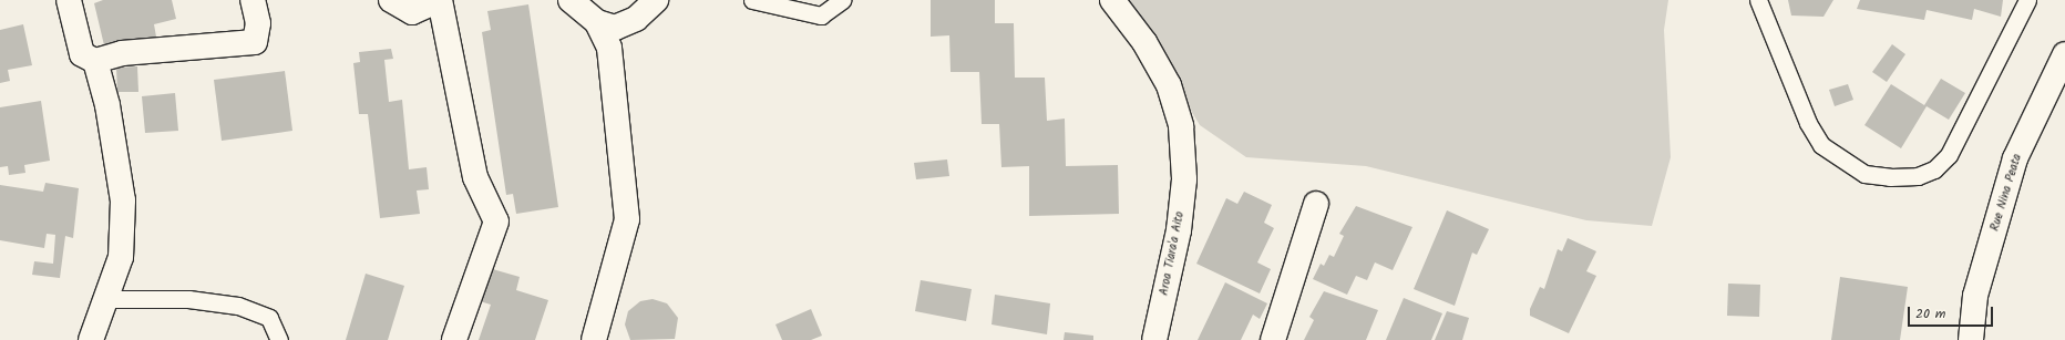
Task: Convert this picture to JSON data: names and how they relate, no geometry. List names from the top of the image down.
{
  "streets": {
    "street": ["Rue Nina Peata", "Aroa Tiara'a Aito"]
  },
  "scale_bar": "20 m"
}
